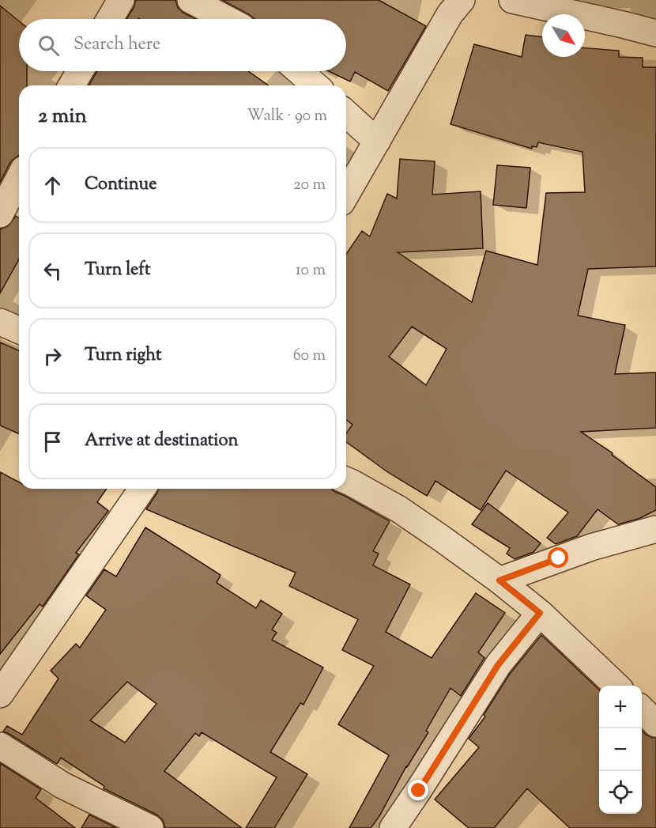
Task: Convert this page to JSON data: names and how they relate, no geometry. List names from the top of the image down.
{
  "north": "bottom right",
  "page": {
    "search": "Search here",
    "heading": ["2 min", "Walk · 90 m"],
    "list": [
      ["Continue", "20 m"],
      ["Turn left", "10 m"],
      ["Turn right", "60 m"],
      "Arrive at destination"
    ],
    "map_buttons": ["+", "−"]
  }
}
